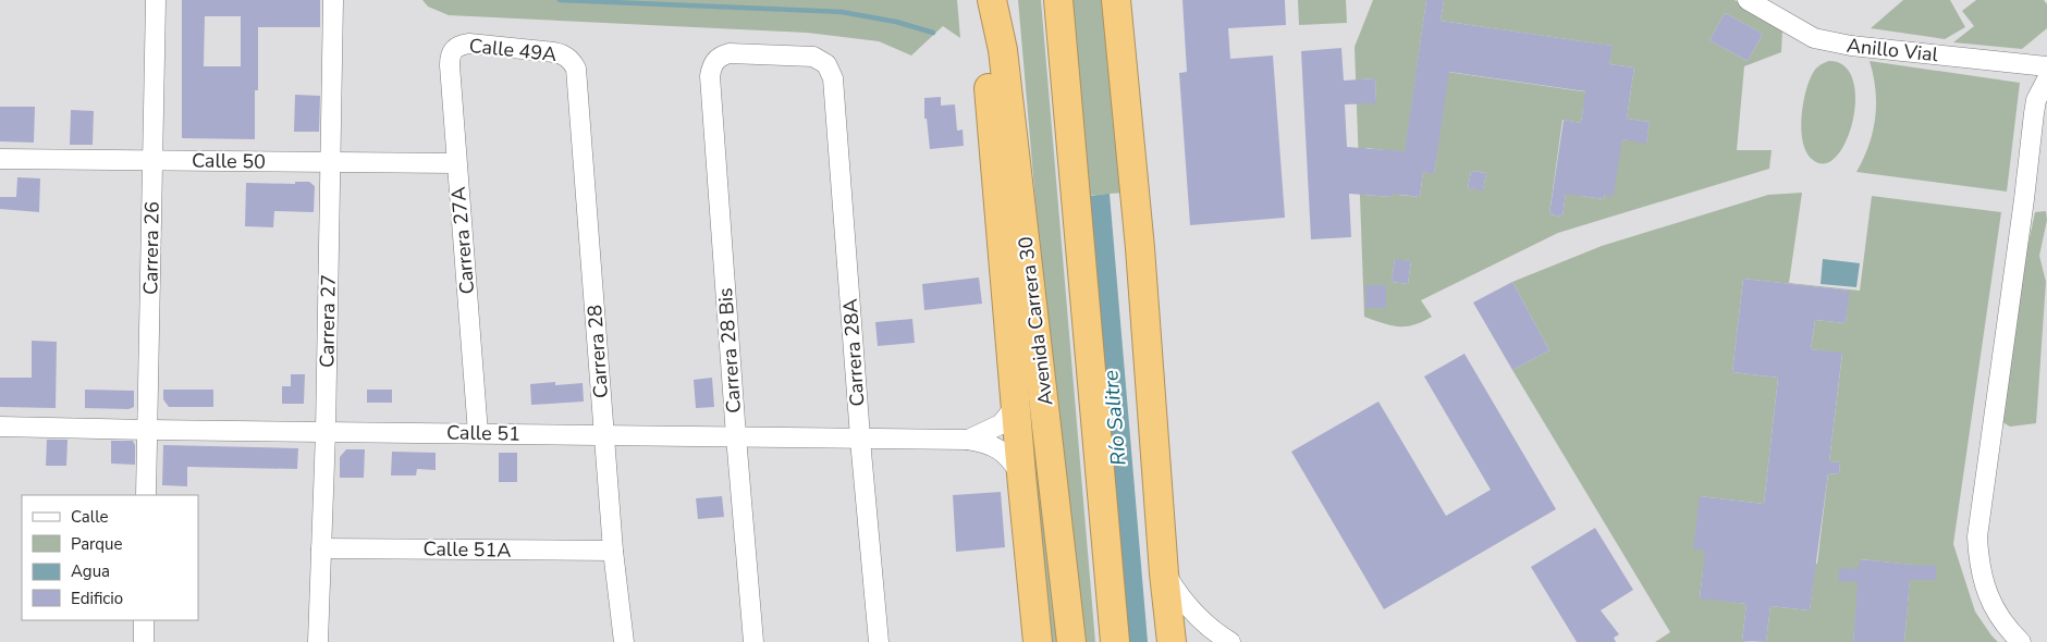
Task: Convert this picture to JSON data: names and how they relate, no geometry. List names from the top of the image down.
{
  "streets": {
    "highway": ["Avenida Carrera 30"],
    "street": [
      "Calle 49A",
      "Anillo Vial",
      "Calle 50",
      "Carrera 27A",
      "Carrera 26",
      "Carrera 27",
      "Carrera 28 Bis",
      "Carrera 28",
      "Carrera 28A",
      "Calle 51",
      "Calle 51A"
    ]
  },
  "crossings": [
    ["Calle 49A", "Carrera 27A"],
    ["Calle 49A", "Carrera 28"],
    ["Calle 50", "Carrera 27A"],
    ["Calle 50", "Carrera 26"],
    ["Calle 50", "Carrera 27"],
    ["Carrera 27A", "Calle 51"],
    ["Carrera 26", "Calle 51"],
    ["Carrera 27", "Calle 51"],
    ["Carrera 27", "Calle 51A"],
    ["Avenida Carrera 30", "Calle 51"],
    ["Carrera 28 Bis", "Carrera 28A"],
    ["Carrera 28 Bis", "Calle 51"],
    ["Carrera 28", "Calle 51"],
    ["Carrera 28", "Calle 51A"],
    ["Carrera 28A", "Calle 51"]
  ],
  "water": ["Río Salitre"],
  "legend": [
    "Calle",
    "Parque",
    "Agua",
    "Edificio"
  ]
}
